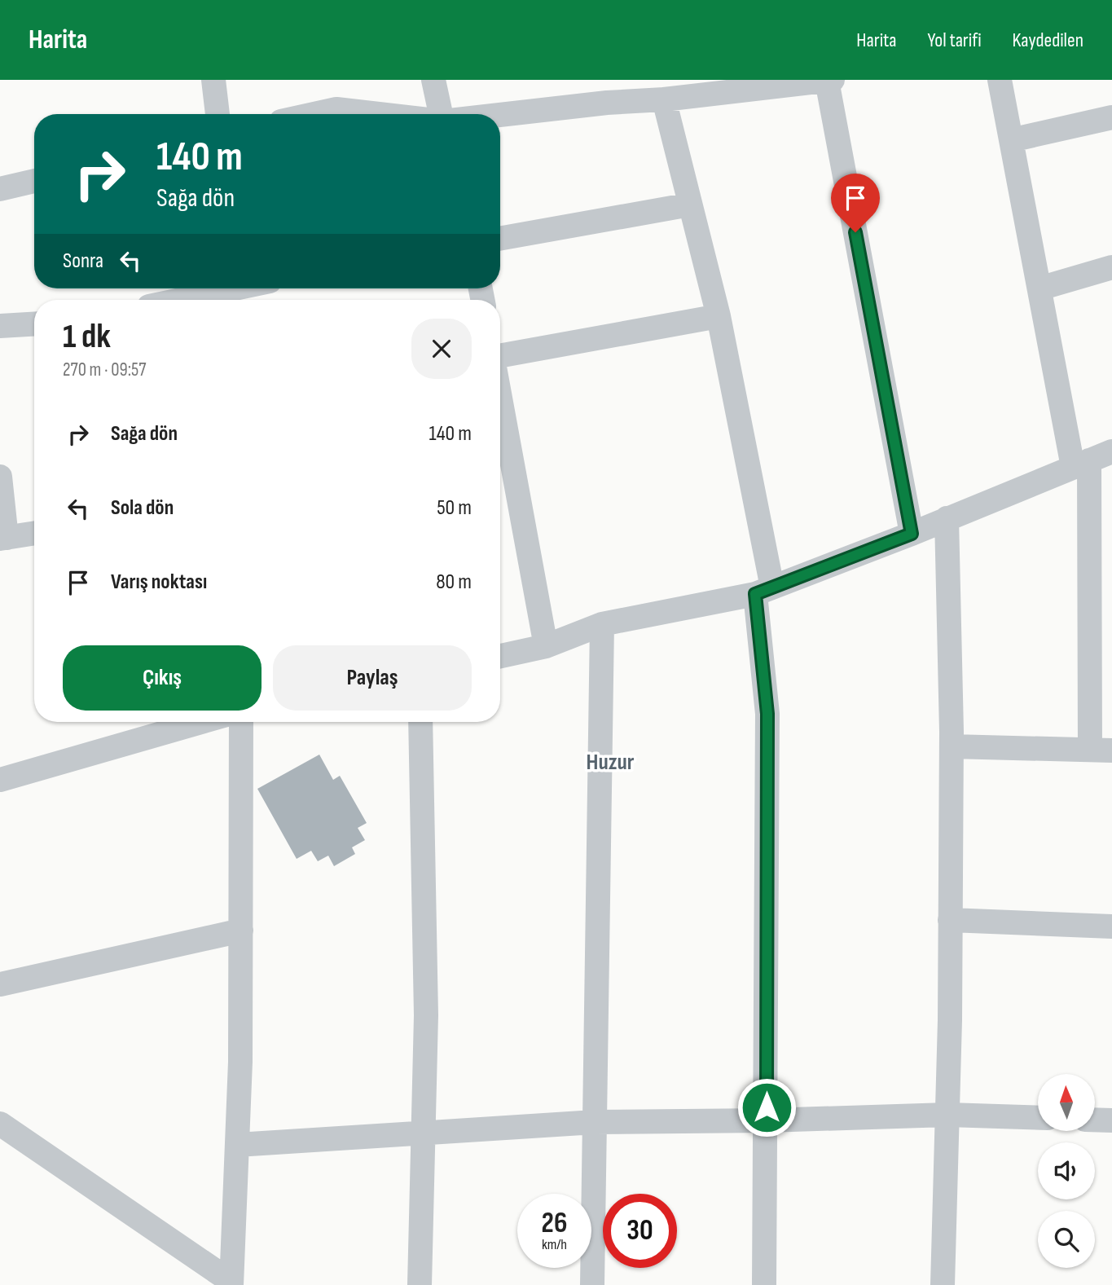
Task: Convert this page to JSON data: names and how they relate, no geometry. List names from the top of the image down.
{
  "districts": ["Huzur"],
  "north": "top",
  "page": {
    "header": "Harita",
    "nav": ["Harita", "Yol tarifi", "Kaydedilen"],
    "turn": ["140 m", "Sağa dön"],
    "then": "Sonra",
    "heading": ["1 dk", "270 m · 09:57"],
    "list": [
      {
        "name": "Sağa dön",
        "value": "140 m"
      },
      {
        "name": "Sola dön",
        "value": "50 m"
      },
      {
        "name": "Varış noktası",
        "value": "80 m"
      }
    ],
    "buttons": ["Çıkış", "Paylaş"],
    "speed": "26 km/h",
    "limit": "30"
  }
}
